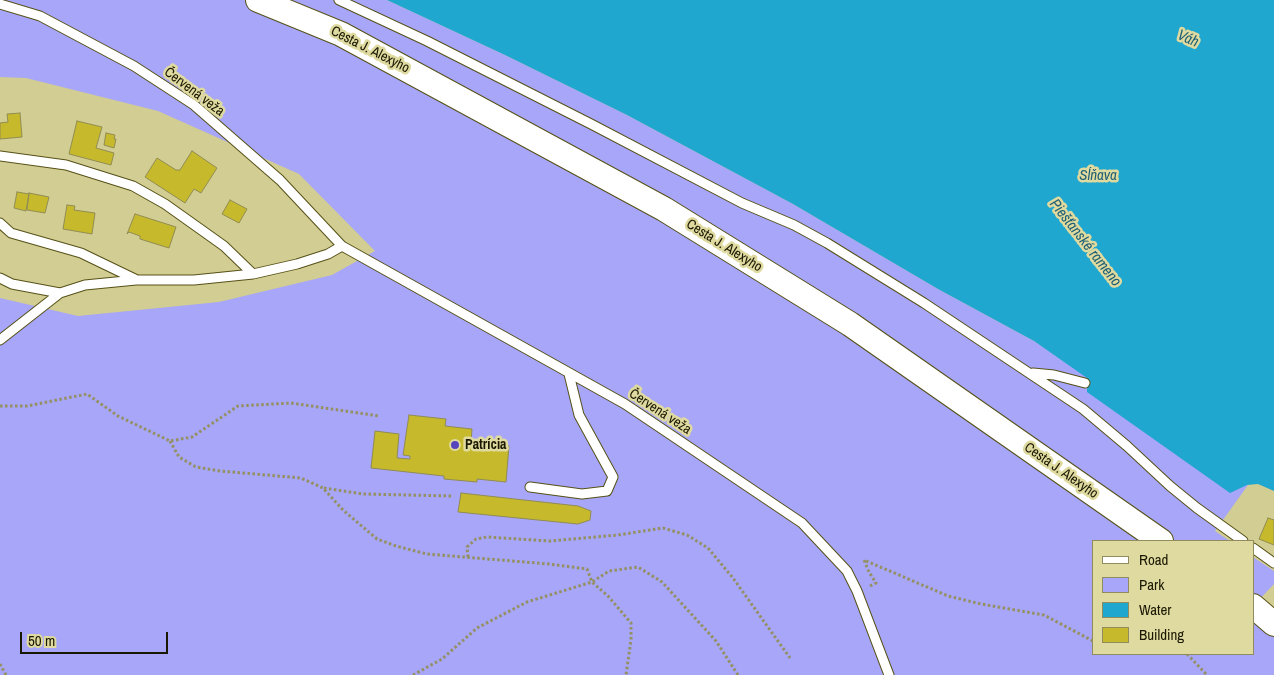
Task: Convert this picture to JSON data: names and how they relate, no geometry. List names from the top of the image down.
{
  "streets": {
    "main road": ["Cesta J. Alexyho"],
    "lane": ["Červená veža"]
  },
  "water": ["Váh", "Sĺňava", "Piešťanské rameno"],
  "places": ["Patrícia"],
  "legend": [
    "Road",
    "Park",
    "Water",
    "Building"
  ],
  "scale_bar": "50 m"
}
